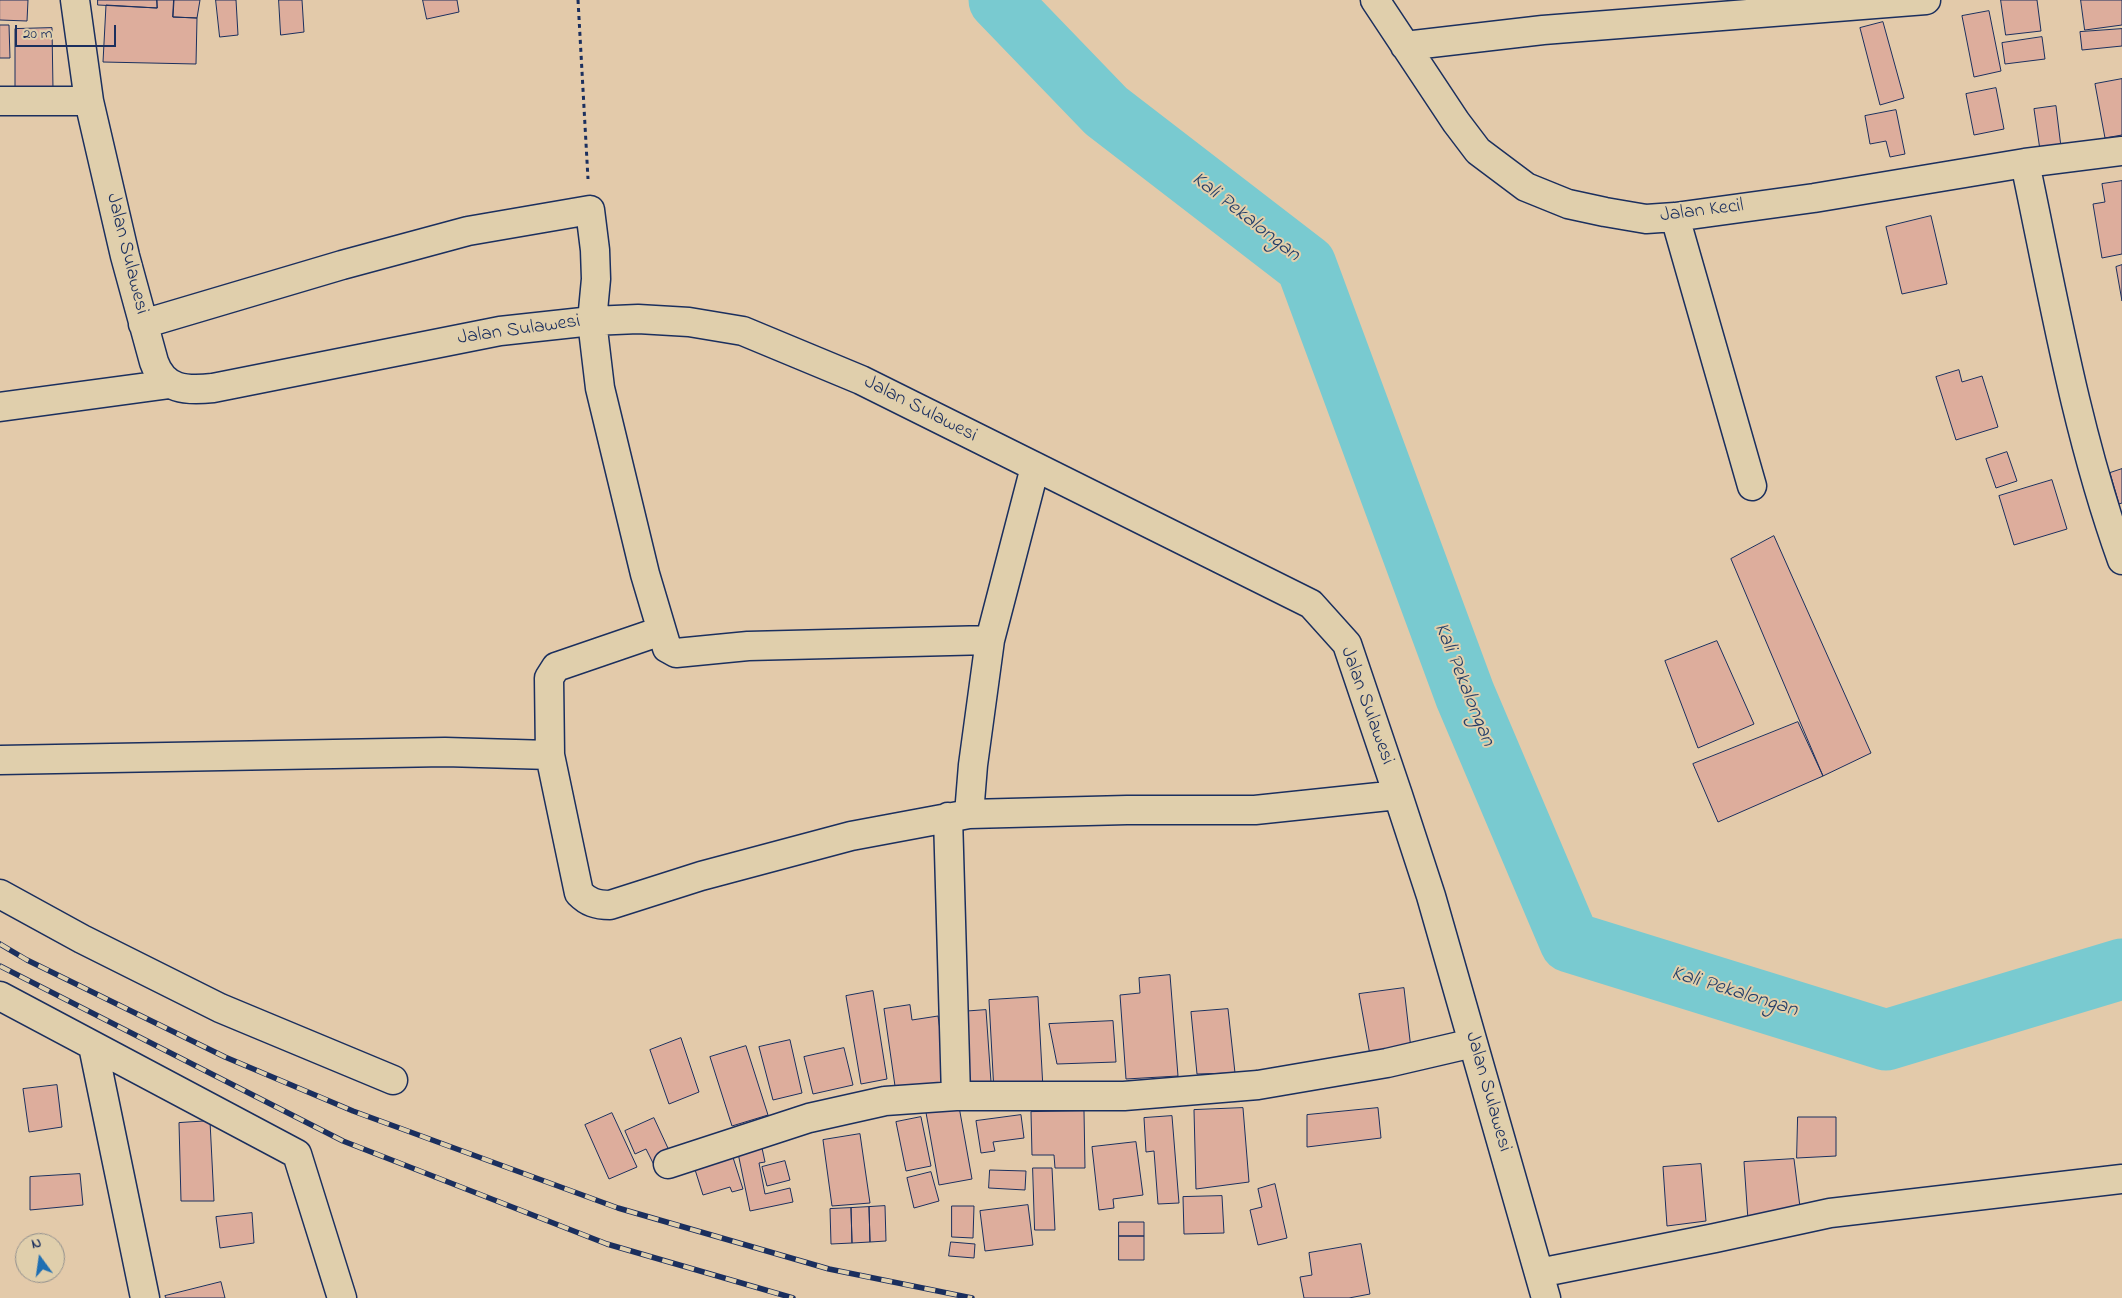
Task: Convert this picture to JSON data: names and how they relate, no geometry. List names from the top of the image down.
{
  "streets": {
    "street": ["Jalan Kecil", "Jalan Sulawesi"]
  },
  "water": ["Kali Pekalongan"],
  "scale_bar": "20 m",
  "north": "top"
}
